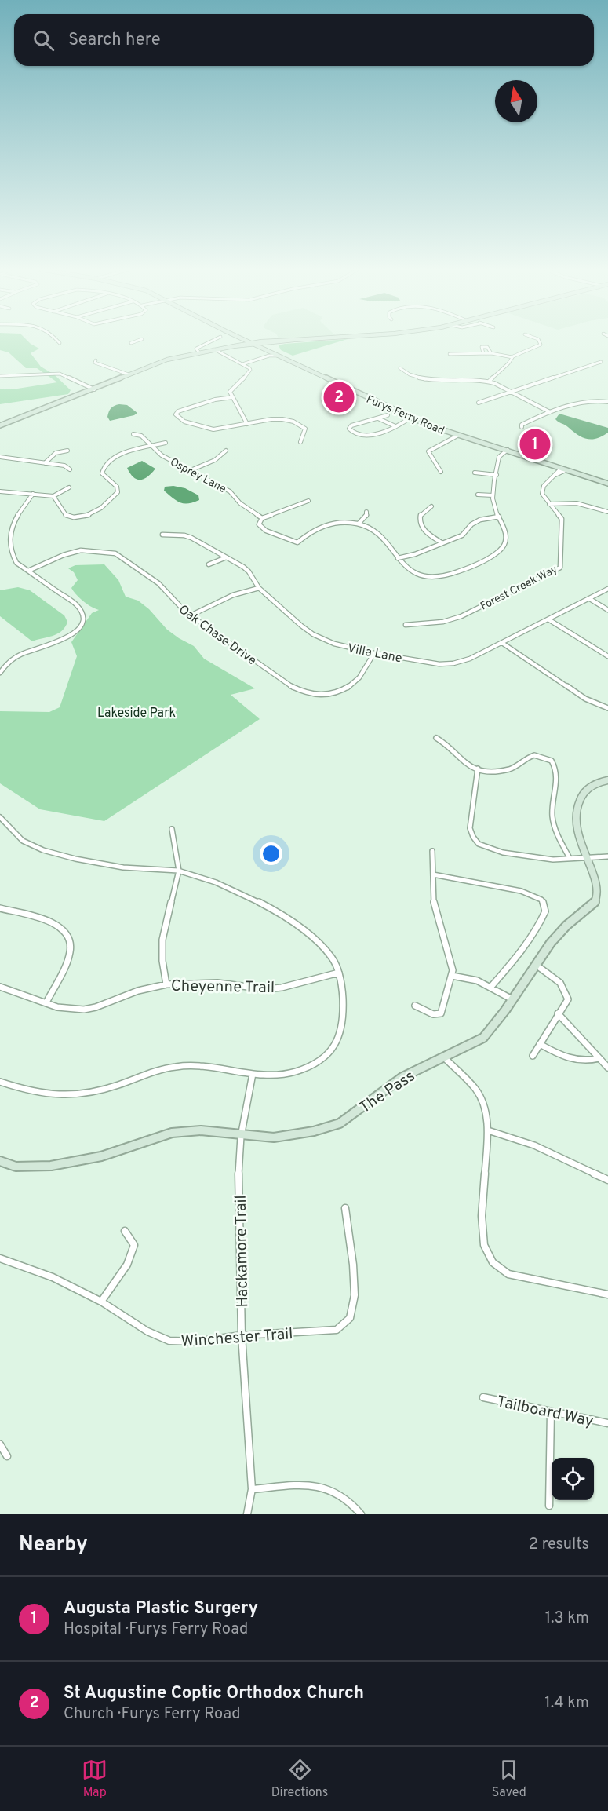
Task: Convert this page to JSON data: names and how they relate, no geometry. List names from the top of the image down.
{
  "streets": {
    "main road": ["Furys Ferry Road", "The Pass"],
    "street": [
      "Osprey Lane",
      "Forest Creek Way",
      "Oak Chase Drive",
      "Villa Lane",
      "Cheyenne Trail",
      "Hackamore Trail",
      "Winchester Trail",
      "Tailboard Way"
    ]
  },
  "crossings": [
    ["Furys Ferry Road", "Forest Creek Way"],
    ["Oak Chase Drive", "Villa Lane"],
    ["The Pass", "Hackamore Trail"],
    ["Hackamore Trail", "Winchester Trail"]
  ],
  "parks": ["Lakeside Park"],
  "north": "top",
  "page": {
    "search": "Search here",
    "pins": ["2", "1"],
    "heading": ["Nearby", "2 results"],
    "list": [
      {
        "mark": "1",
        "name": "Augusta Plastic Surgery",
        "note": "Hospital · Furys Ferry Road",
        "value": "1.3 km"
      },
      {
        "mark": "2",
        "name": "St Augustine Coptic Orthodox Church",
        "note": "Church · Furys Ferry Road",
        "value": "1.4 km"
      }
    ],
    "nav": ["Map", "Directions", "Saved"]
  }
}
